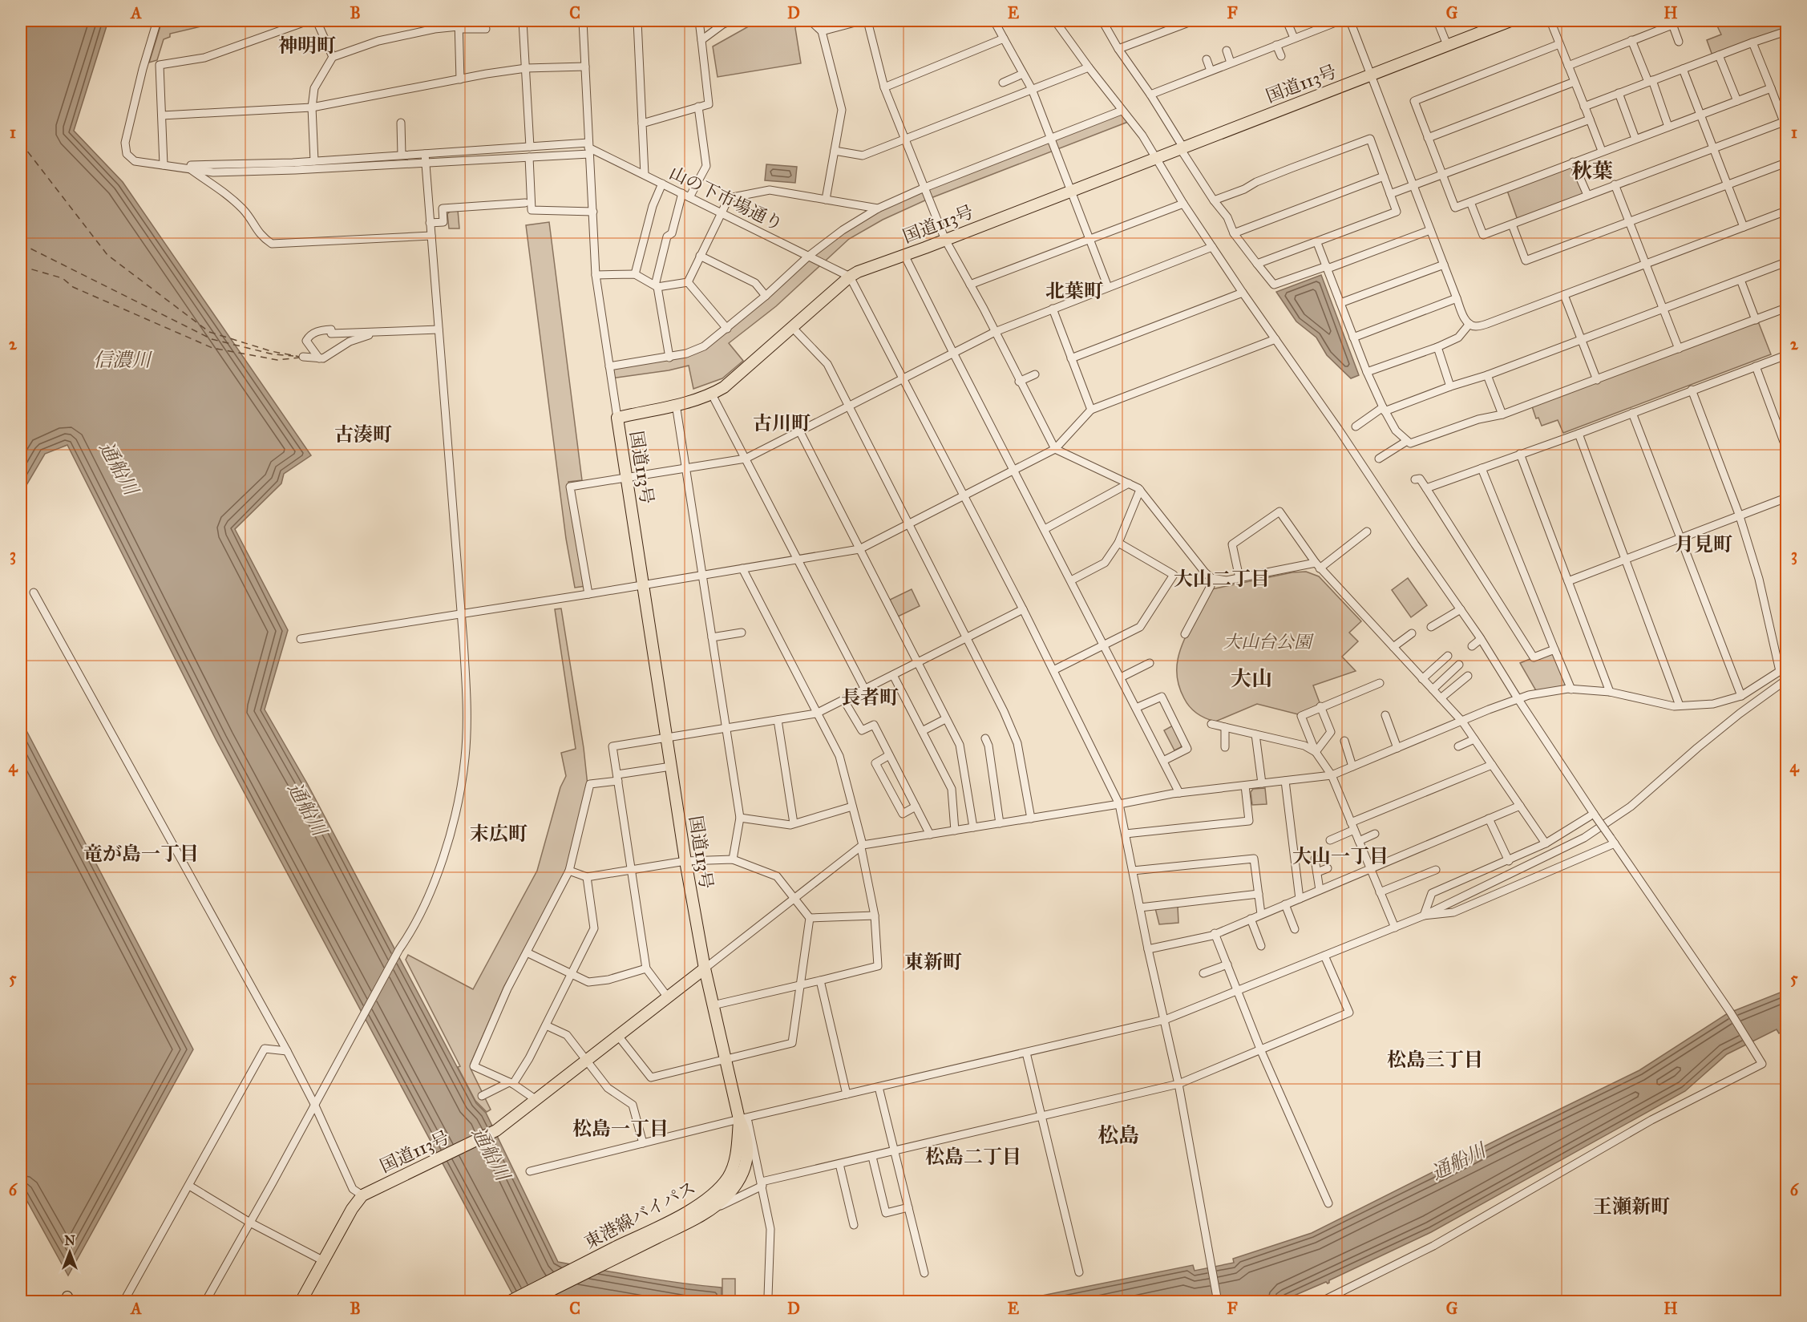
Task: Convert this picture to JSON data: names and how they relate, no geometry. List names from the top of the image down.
{
  "streets": {
    "highway": ["国道113号", "東港線バイパス"],
    "street": ["山の下市場通り"]
  },
  "crossings": [
    ["国道113号", "山の下市場通り"],
    ["国道113号", "東港線バイパス"]
  ],
  "districts": [
    "神明町",
    "秋葉",
    "北葉町",
    "古川町",
    "古湊町",
    "月見町",
    "大山二丁目",
    "大山",
    "長者町",
    "末広町",
    "竜が島一丁目",
    "大山一丁目",
    "東新町",
    "松島三丁目",
    "松島一丁目",
    "松島",
    "松島二丁目",
    "王瀬新町"
  ],
  "water": ["信濃川", "通船川"],
  "parks": ["大山台公園"],
  "north": "top",
  "grid": {
    "columns": [
      "A",
      "B",
      "C",
      "D",
      "E",
      "F",
      "G",
      "H"
    ],
    "rows": [
      "1",
      "2",
      "3",
      "4",
      "5",
      "6"
    ]
  }
}
